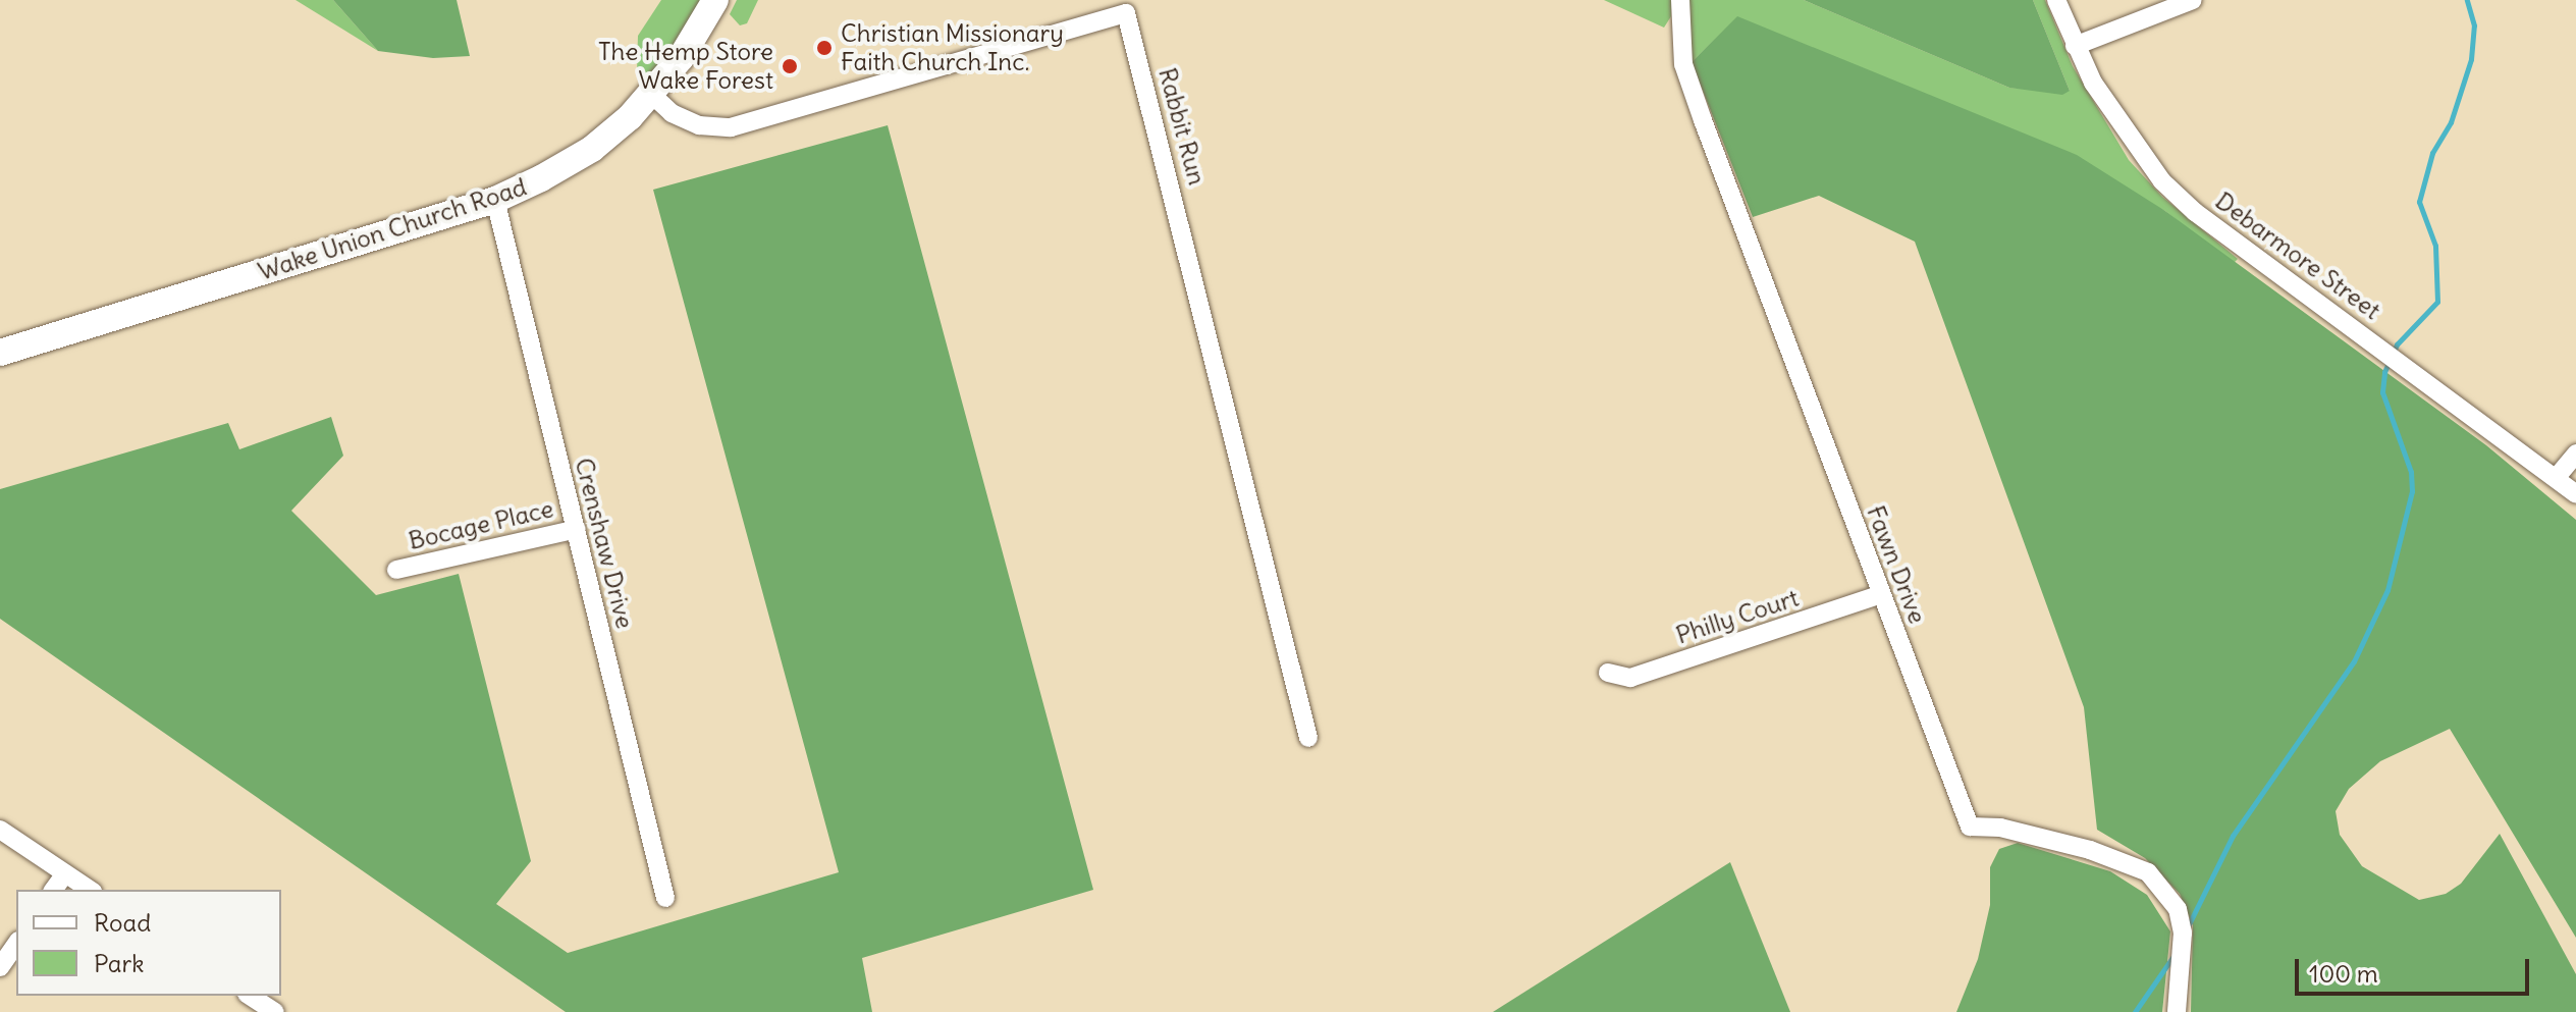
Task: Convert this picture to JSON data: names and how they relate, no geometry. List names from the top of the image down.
{
  "streets": {
    "street": [
      "Rabbit Run",
      "Wake Union Church Road",
      "Debarmore Street",
      "Bocage Place",
      "Crenshaw Drive",
      "Fawn Drive",
      "Philly Court"
    ]
  },
  "crossings": [
    ["Rabbit Run", "Wake Union Church Road"],
    ["Wake Union Church Road", "Crenshaw Drive"],
    ["Bocage Place", "Crenshaw Drive"],
    ["Fawn Drive", "Philly Court"]
  ],
  "places": ["Christian Missionary Faith Church Inc.", "The Hemp Store Wake Forest"],
  "legend": ["Road", "Park"],
  "scale_bar": "100 m"
}
